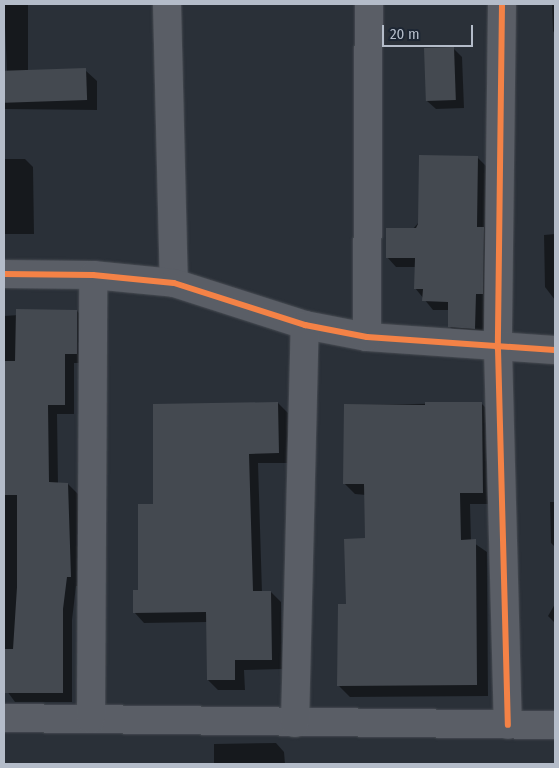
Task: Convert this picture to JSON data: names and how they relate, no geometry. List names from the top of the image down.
{
  "scale_bar": "20 m"
}
